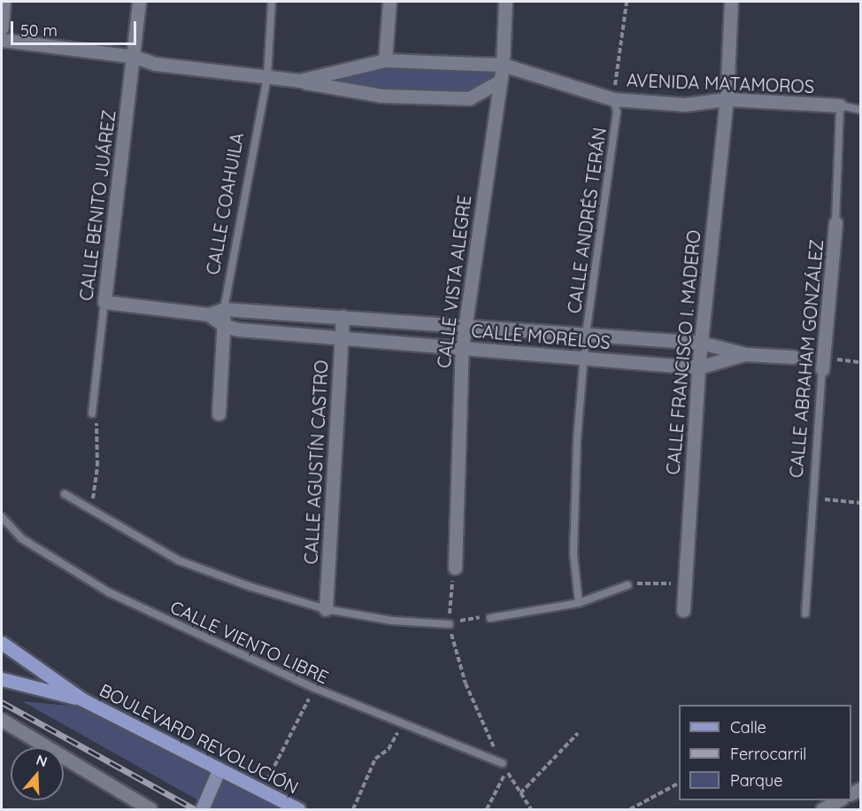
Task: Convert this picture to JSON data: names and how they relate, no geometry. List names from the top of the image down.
{
  "streets": {
    "main road": ["BOULEVARD REVOLUCIÓN"],
    "street": [
      "AVENIDA MATAMOROS",
      "CALLE COAHUILA",
      "CALLE BENITO JUÁREZ",
      "CALLE VISTA ALEGRE",
      "CALLE MORELOS",
      "CALLE FRANCISCO I. MADERO",
      "CALLE ABRAHAM GONZÁLEZ",
      "CALLE AGUSTÍN CASTRO"
    ],
    "lane": ["CALLE ANDRÉS TERÁN", "CALLE VIENTO LIBRE"]
  },
  "crossings": [
    ["AVENIDA MATAMOROS", "CALLE COAHUILA"],
    ["AVENIDA MATAMOROS", "CALLE BENITO JUÁREZ"],
    ["AVENIDA MATAMOROS", "CALLE ANDRÉS TERÁN"],
    ["AVENIDA MATAMOROS", "CALLE VISTA ALEGRE"],
    ["AVENIDA MATAMOROS", "CALLE FRANCISCO I. MADERO"],
    ["AVENIDA MATAMOROS", "CALLE ABRAHAM GONZÁLEZ"],
    ["CALLE COAHUILA", "CALLE MORELOS"],
    ["CALLE BENITO JUÁREZ", "CALLE MORELOS"],
    ["CALLE ANDRÉS TERÁN", "CALLE MORELOS"],
    ["CALLE VISTA ALEGRE", "CALLE MORELOS"],
    ["CALLE MORELOS", "CALLE FRANCISCO I. MADERO"],
    ["CALLE MORELOS", "CALLE AGUSTÍN CASTRO"]
  ],
  "legend": ["Calle", "Ferrocarril", "Parque"],
  "scale_bar": "50 m",
  "north": "top"
}
